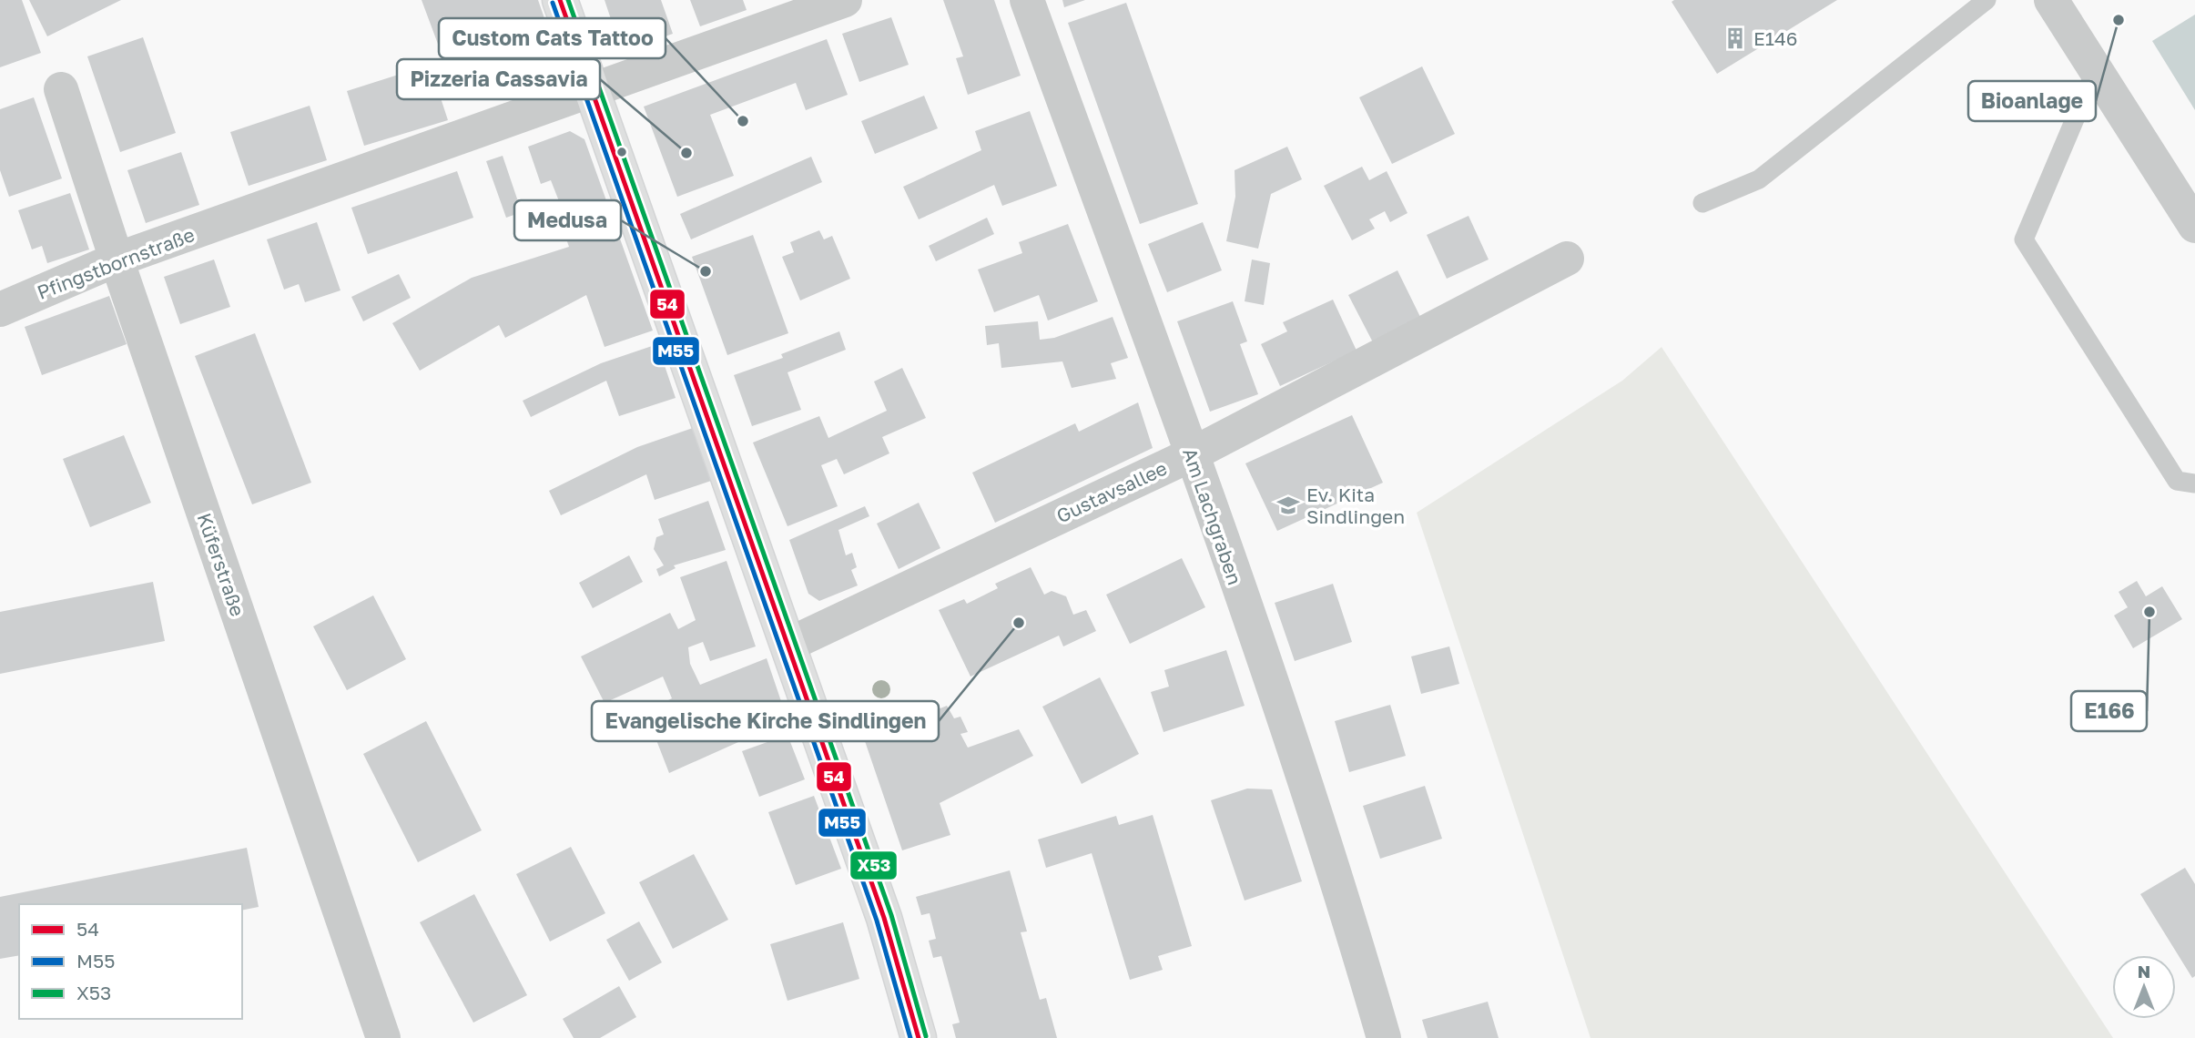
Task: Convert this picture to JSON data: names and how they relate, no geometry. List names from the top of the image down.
{
  "streets": {
    "street": [
      "Pfingstbornstraße",
      "Gustavsallee",
      "Am Lachgraben",
      "Küferstraße"
    ]
  },
  "crossings": [
    ["Pfingstbornstraße", "Küferstraße"],
    ["Gustavsallee", "Am Lachgraben"]
  ],
  "places": {
    "other": [
      "Bioanlage",
      "Custom Cats Tattoo",
      "Pizzeria Cassavia",
      "Medusa",
      "E166",
      "Evangelische Kirche Sindlingen"
    ],
    "building": ["E146"],
    "school or university": ["Ev. Kita Sindlingen"]
  },
  "lines": ["transit line 54", "transit line X53", "transit line M55"],
  "legend": ["54", "M55", "X53"],
  "north": "top"
}
